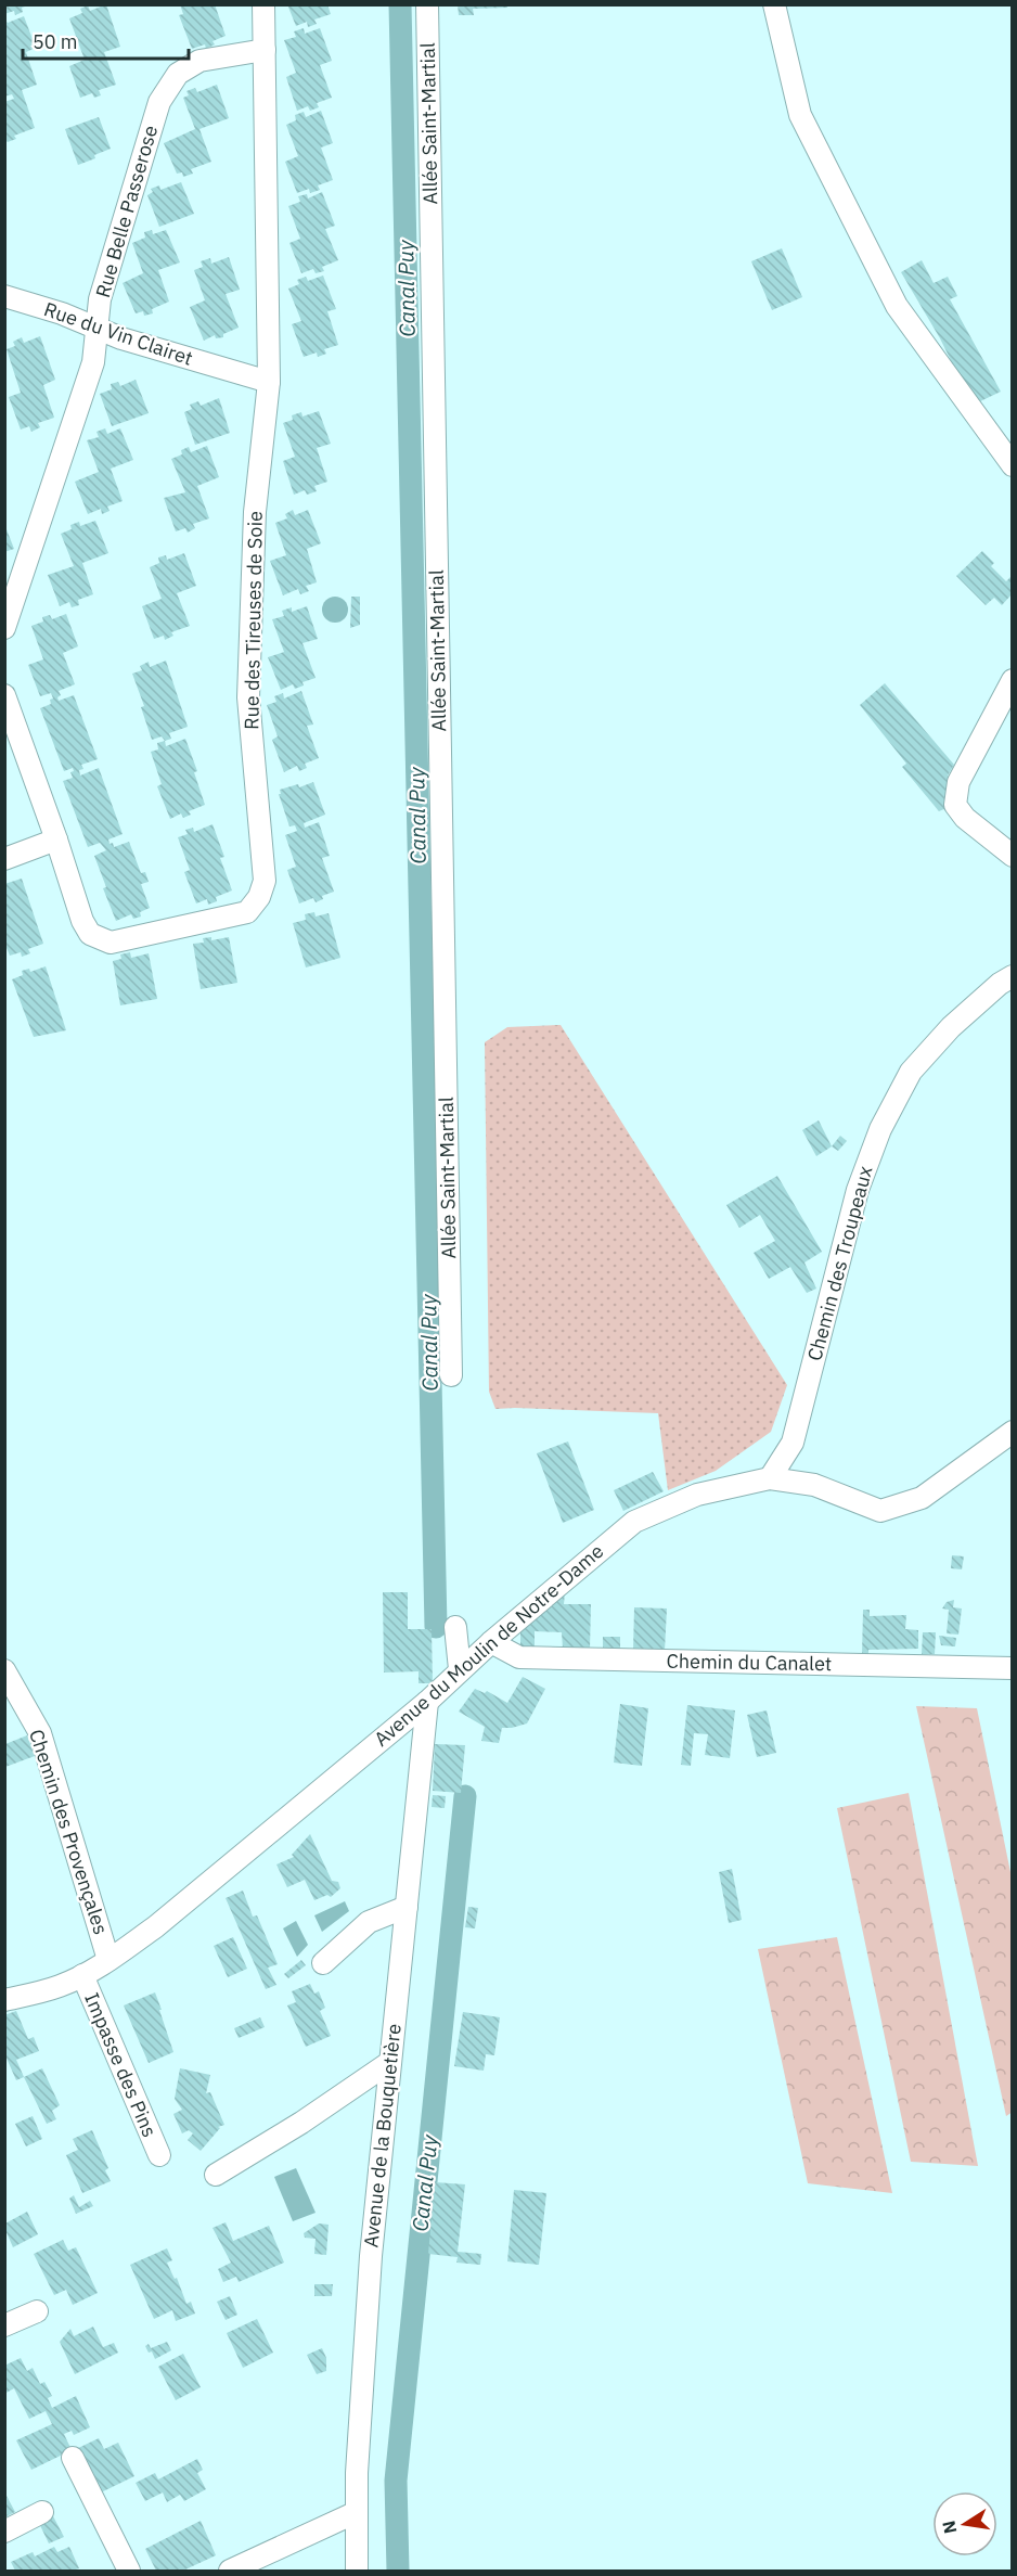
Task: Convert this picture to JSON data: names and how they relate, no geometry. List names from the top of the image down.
{
  "streets": {
    "street": [
      "Allée Saint-Martial",
      "Rue Belle Passerose",
      "Rue du Vin Clairet",
      "Rue des Tireuses de Soie",
      "Chemin des Troupeaux",
      "Avenue du Moulin de Notre-Dame",
      "Chemin du Canalet",
      "Chemin des Provençales",
      "Impasse des Pins",
      "Avenue de la Bouquetière"
    ]
  },
  "crossings": [
    ["Rue Belle Passerose", "Rue du Vin Clairet"],
    ["Rue Belle Passerose", "Rue des Tireuses de Soie"],
    ["Rue du Vin Clairet", "Rue des Tireuses de Soie"],
    ["Chemin des Troupeaux", "Avenue du Moulin de Notre-Dame"],
    ["Avenue du Moulin de Notre-Dame", "Chemin du Canalet"],
    ["Avenue du Moulin de Notre-Dame", "Chemin des Provençales"],
    ["Avenue du Moulin de Notre-Dame", "Impasse des Pins"],
    ["Avenue du Moulin de Notre-Dame", "Avenue de la Bouquetière"]
  ],
  "water": ["Canal Puy"],
  "scale_bar": "50 m",
  "north": "left"
}
